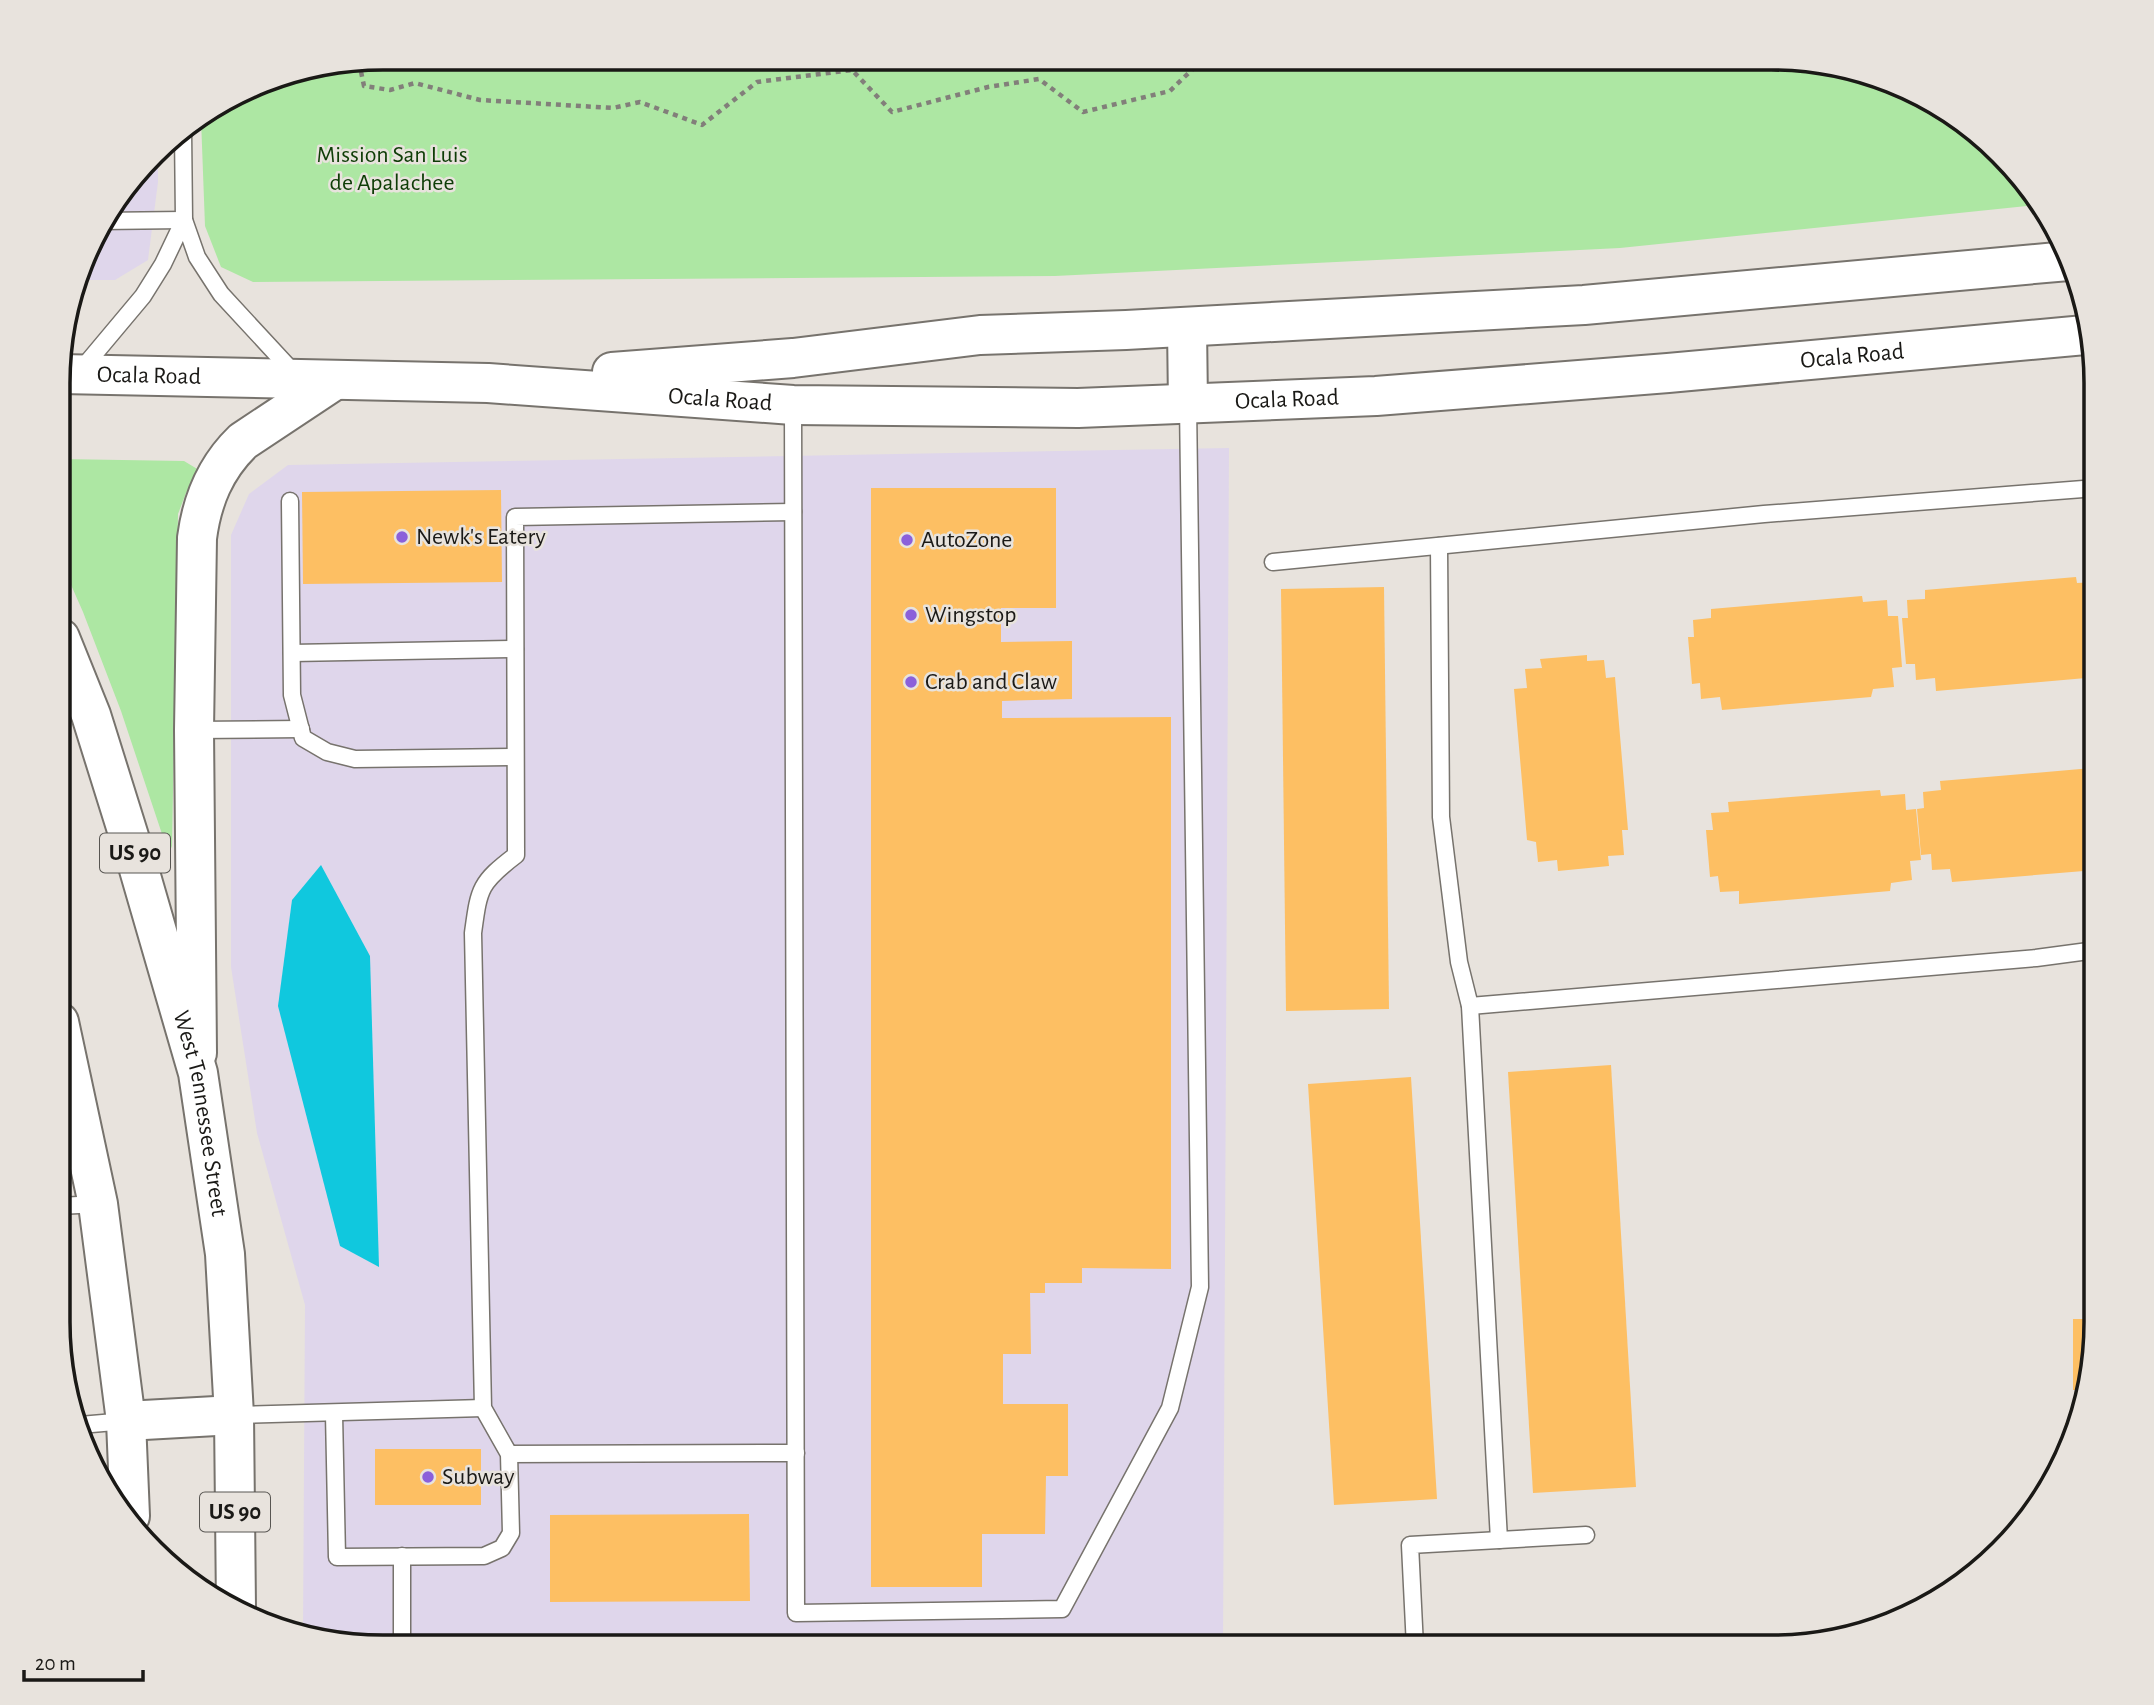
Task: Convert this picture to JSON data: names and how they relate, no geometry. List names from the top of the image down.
{
  "streets": {
    "main road": ["Ocala Road", "US 90", "West Tennessee Street"]
  },
  "parks": ["Mission San Luis de Apalachee"],
  "places": [
    "Newk's Eatery",
    "AutoZone",
    "Wingstop",
    "Crab and Claw",
    "Subway"
  ],
  "scale_bar": "20 m"
}
